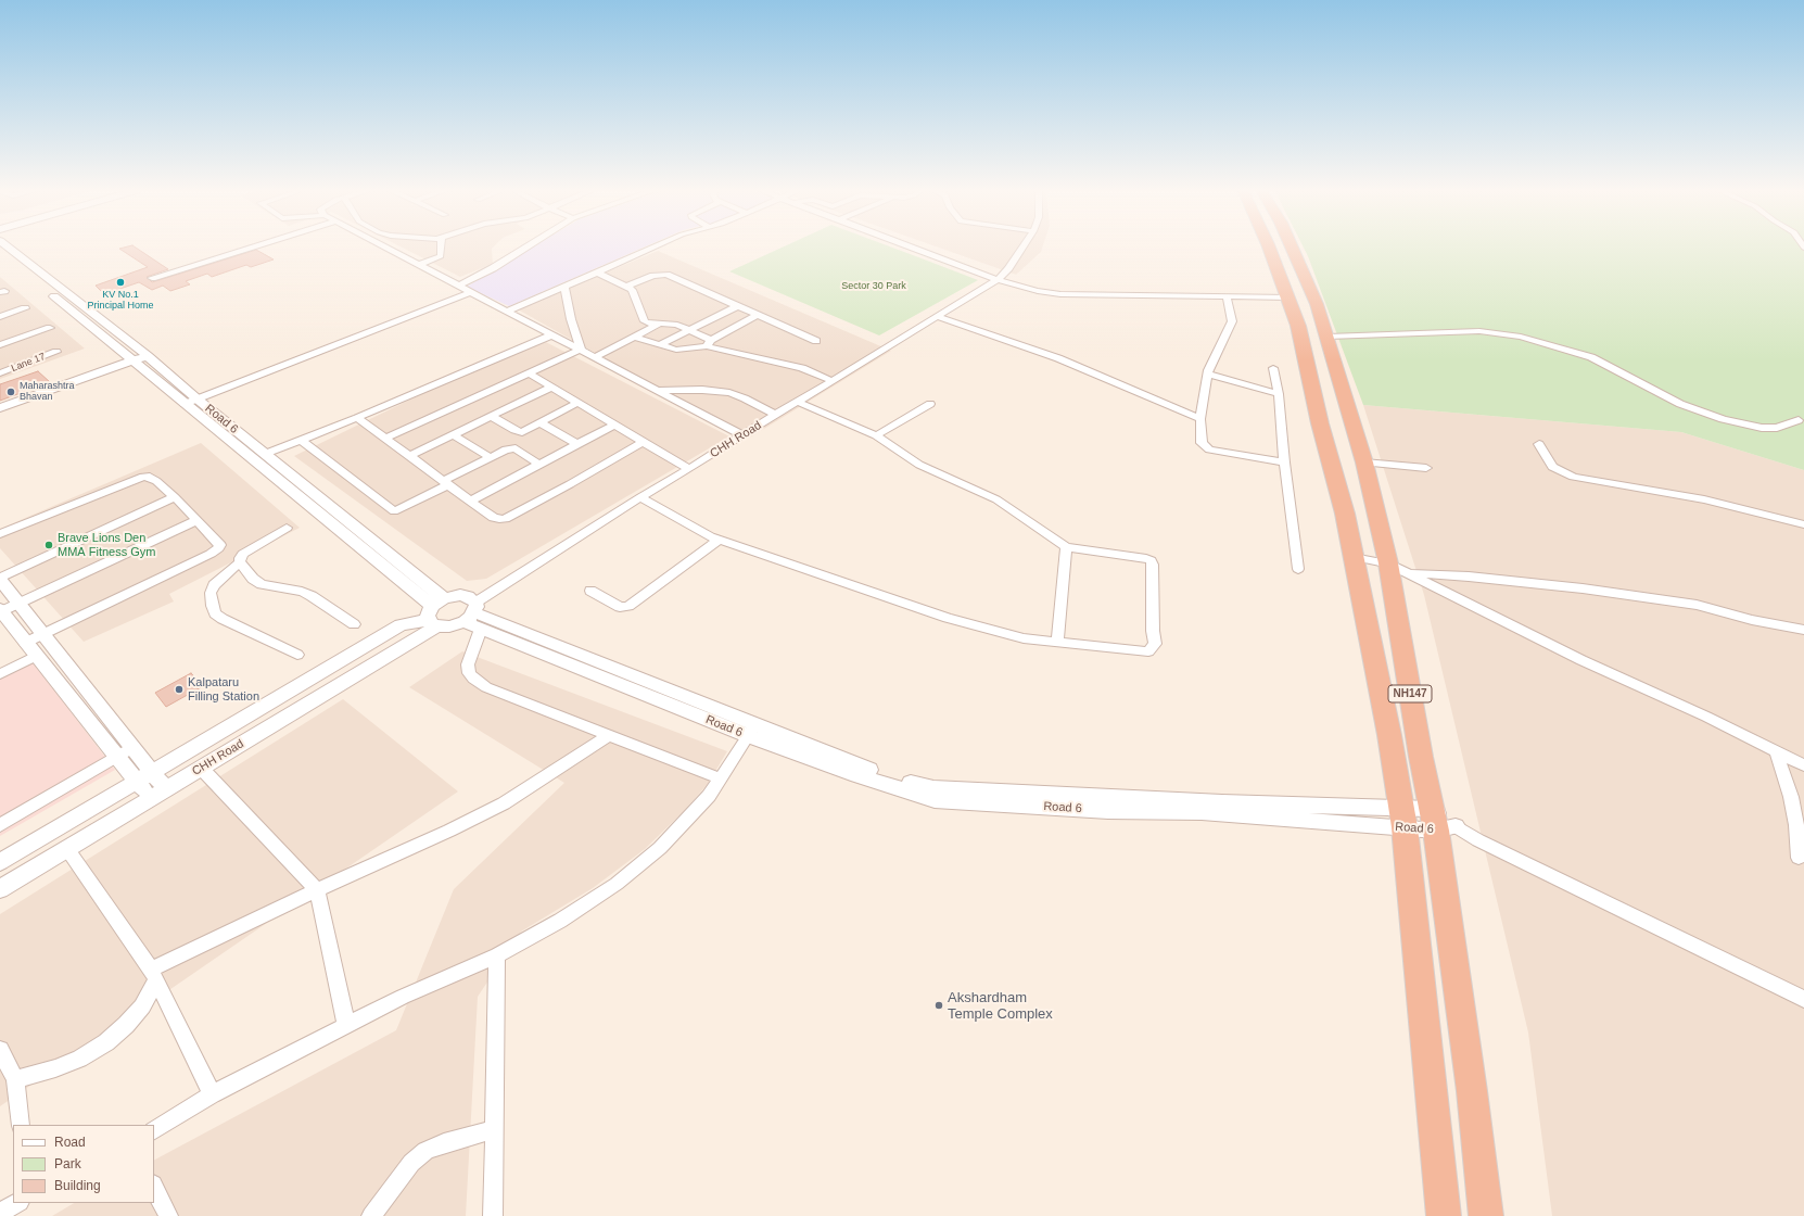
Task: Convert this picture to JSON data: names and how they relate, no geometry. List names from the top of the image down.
{
  "streets": {
    "highway": ["NH147"],
    "street": ["Lane 17", "Road 6", "CHH Road"]
  },
  "crossings": [
    ["Road 6", "CHH Road"],
    ["Road 6", "NH147"]
  ],
  "parks": ["Sector 30 Park"],
  "places": [
    "KV No.1 Principal Home",
    "Maharashtra Bhavan",
    "Brave Lions Den MMA Fitness Gym",
    "Kalpataru Filling Station",
    "Akshardham Temple Complex"
  ],
  "legend": ["Road", "Park", "Building"]
}
